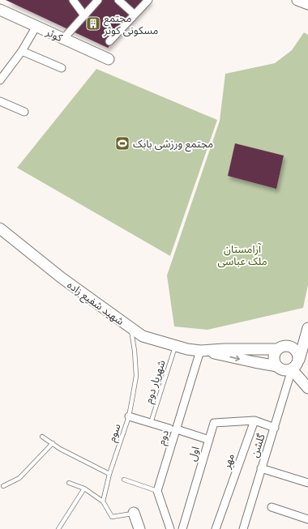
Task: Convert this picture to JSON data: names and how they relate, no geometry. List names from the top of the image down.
{
  "streets": {
    "main road": ["کوثر", "شهید شفیع زاده"],
    "street": [
      "دوم",
      "گلشن",
      "اول",
      "مهر"
    ],
    "lane": ["شهریار دوم", "سوم"]
  },
  "crossings": [
    ["شهید شفیع زاده", "شهریار دوم"],
    ["شهید شفیع زاده", "سوم"],
    ["شهید شفیع زاده", "دوم"],
    ["شهید شفیع زاده", "گلشن"],
    ["اول", "مهر"]
  ],
  "parks": ["آرامستان ملک عباسی"],
  "places": {
    "building": ["مجتمع مسکونی کوثر"],
    "sports": ["مجتمع ورزشی بابک"]
  }
}
